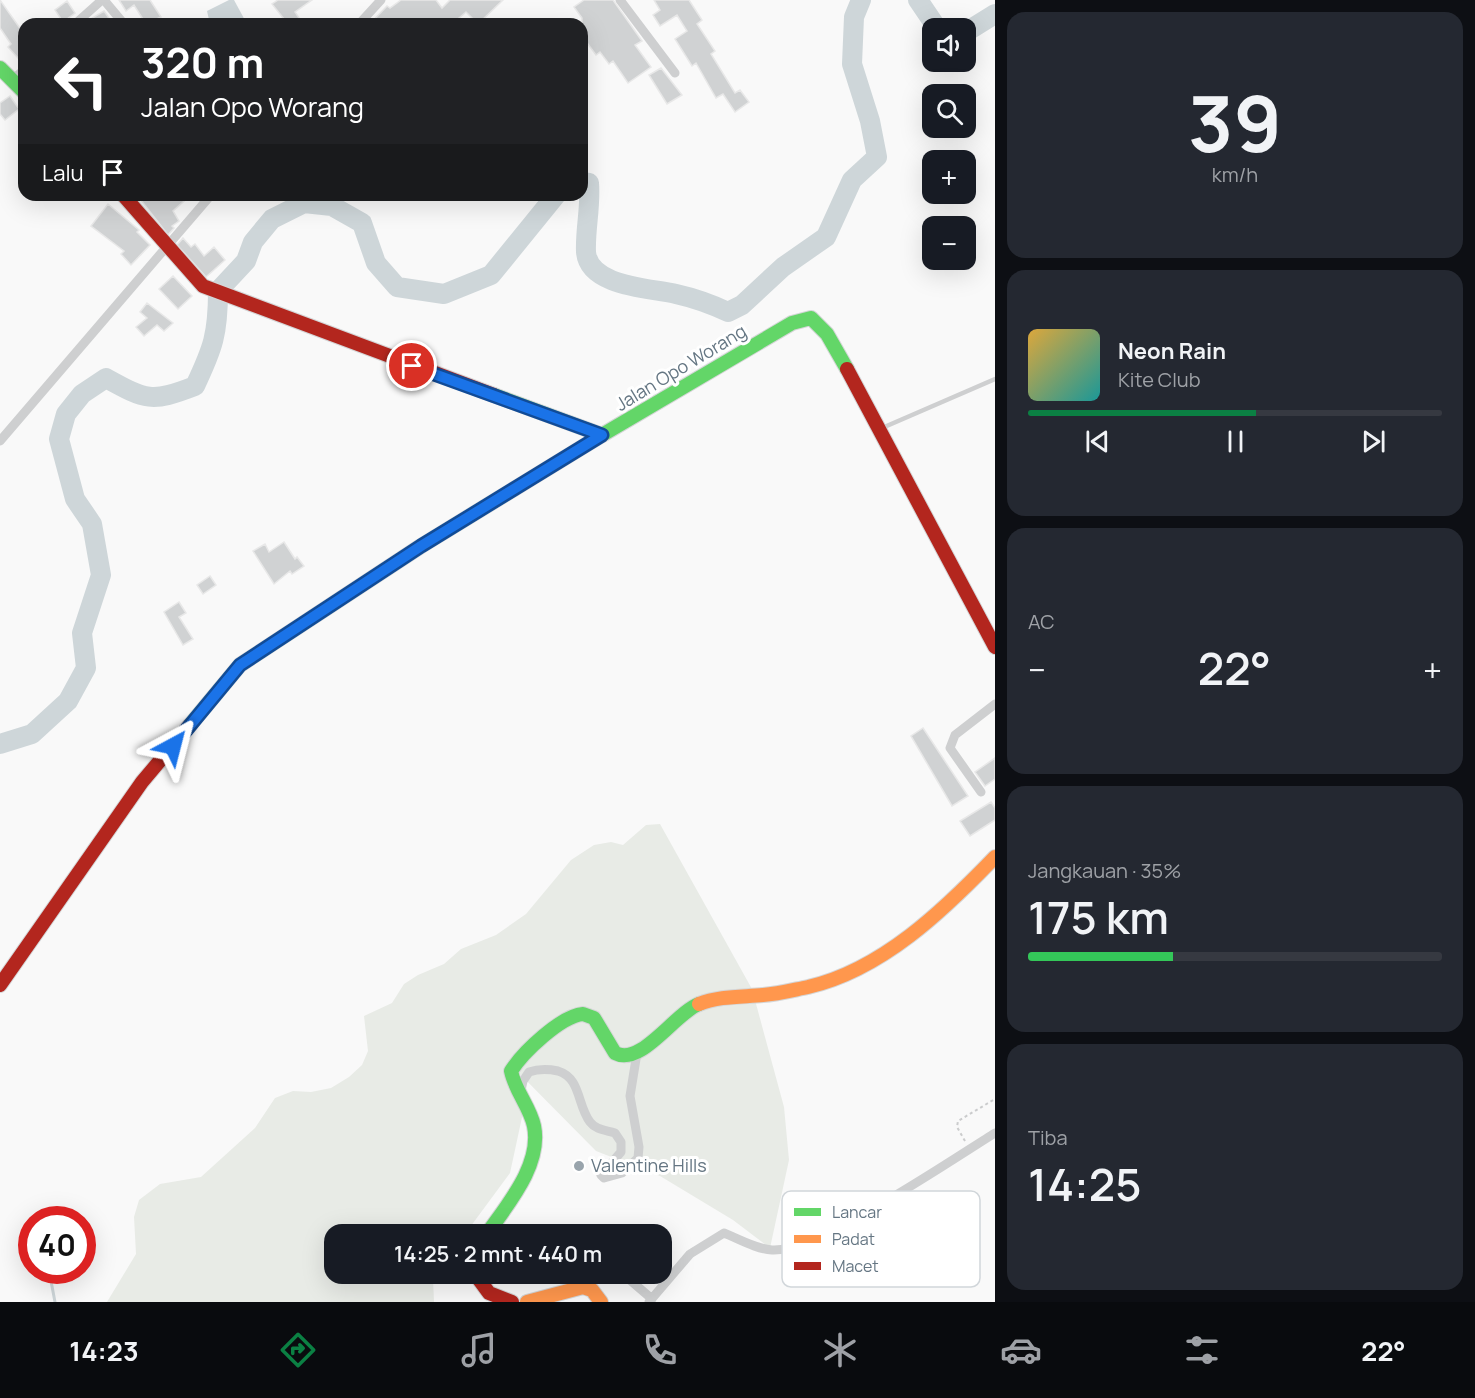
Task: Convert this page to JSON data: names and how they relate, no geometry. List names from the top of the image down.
{
  "streets": {
    "street": ["Jalan Opo Worang"]
  },
  "places": ["Valentine Hills"],
  "legend": ["Lancar", "Padat", "Macet"],
  "page": {
    "tile": [
      ["39", "km/h"],
      "AC",
      ["Jangkauan · 35%", "175 km"],
      ["Tiba", "14:25"]
    ],
    "map_buttons": ["+", "−"],
    "turn": ["320 m", "Jalan Opo Worang"],
    "then": "Lalu",
    "song": ["Neon Rain", "Kite Club"],
    "heat": ["−", "22°", "+"],
    "limit": "40",
    "trip": "14:25 · 2 mnt · 440 m",
    "tabs": ["14:23", "22°"]
  }
}
